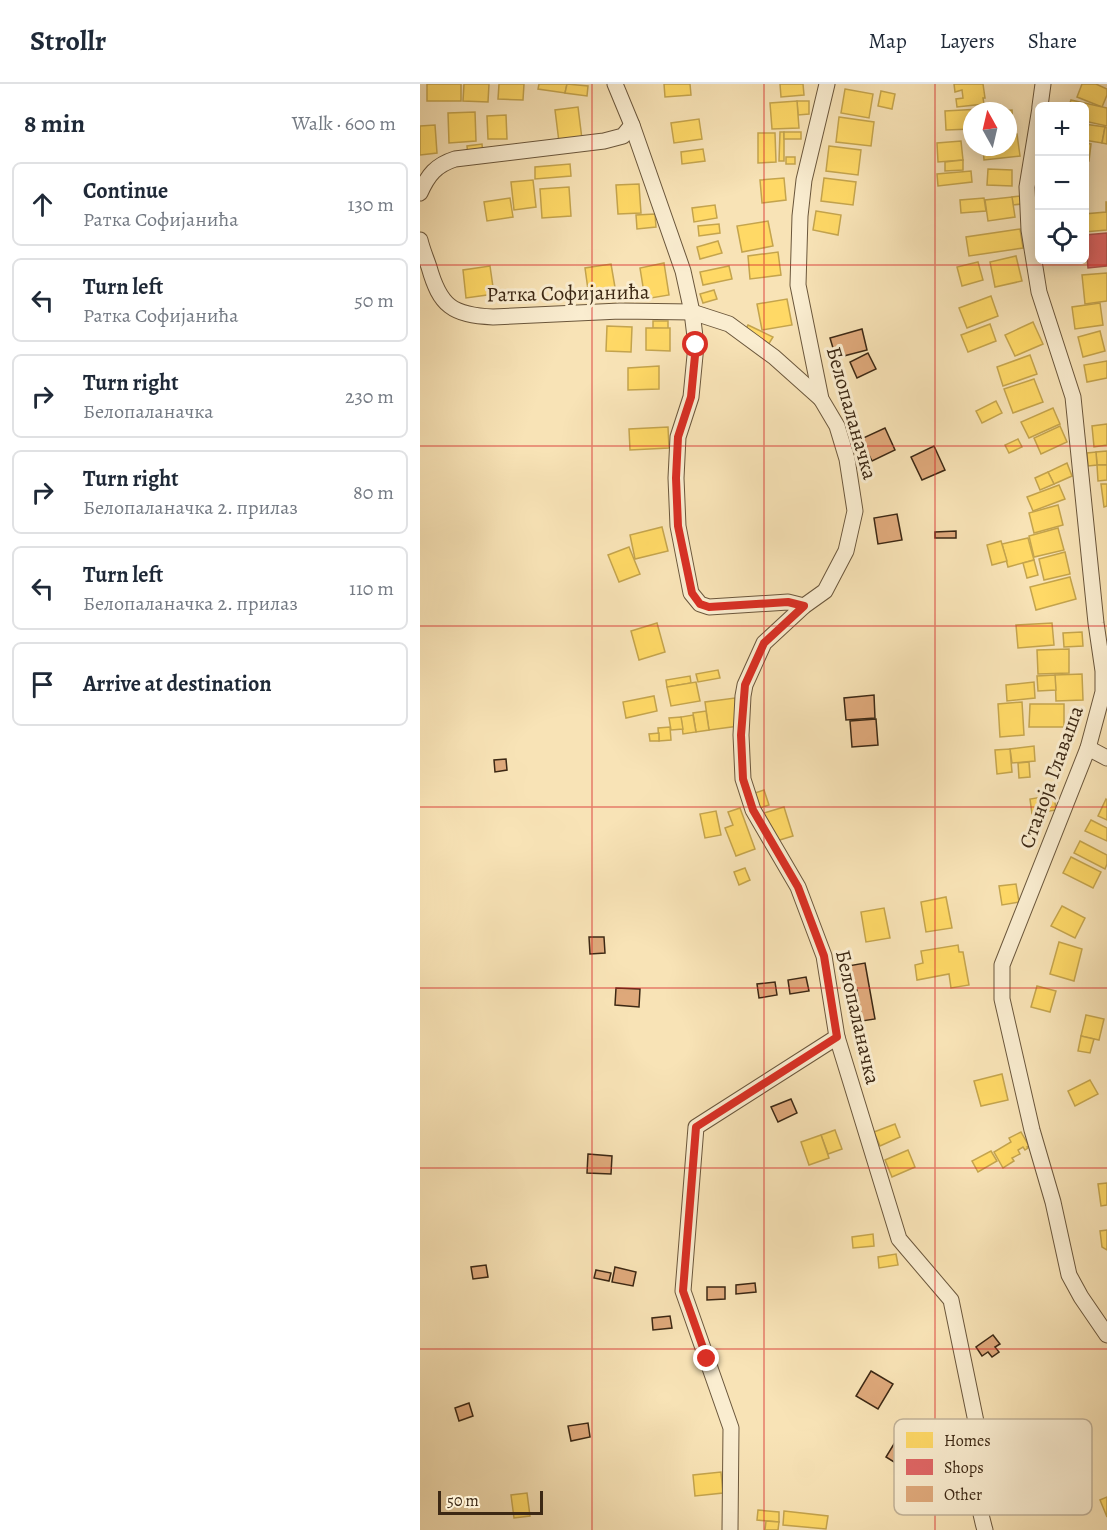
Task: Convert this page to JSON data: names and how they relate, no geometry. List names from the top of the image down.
{
  "streets": {
    "street": ["Ратка Софијанића", "Белопаланачка", "Станоја Главаша"]
  },
  "crossings": [
    ["Ратка Софијанића", "Белопаланачка"]
  ],
  "legend": ["Homes", "Shops", "Other"],
  "scale_bar": "50 m",
  "north": "top",
  "page": {
    "header": "Strollr",
    "nav": ["Map", "Layers", "Share"],
    "heading": ["8 min", "Walk · 600 m"],
    "map_buttons": ["+", "−"],
    "list": [
      ["Continue", "Ратка Софијанића", "130 m"],
      ["Turn left", "Ратка Софијанића", "50 m"],
      ["Turn right", "Белопаланачка", "230 m"],
      ["Turn right", "Белопаланачка 2. прилаз", "80 m"],
      ["Turn left", "Белопаланачка 2. прилаз", "110 m"],
      "Arrive at destination"
    ],
    "scale": "50 m"
  }
}
